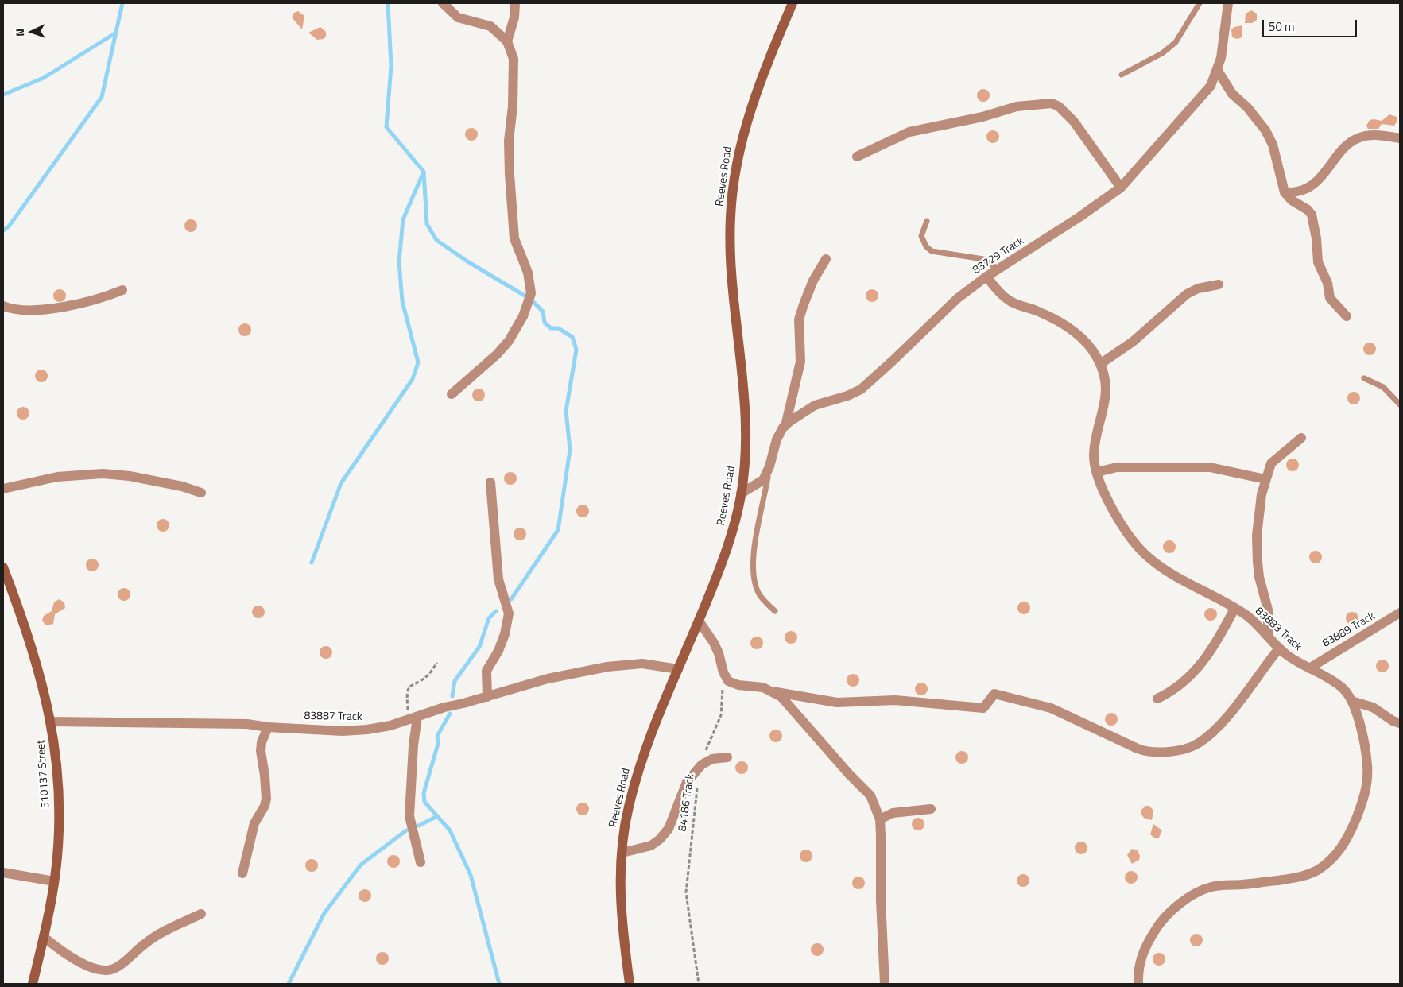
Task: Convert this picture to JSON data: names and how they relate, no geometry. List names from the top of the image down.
{
  "streets": {
    "street": [
      "Reeves Road",
      "83729 Track",
      "83883 Track",
      "83889 Track",
      "83887 Track",
      "510137 Street"
    ],
    "path": ["84186 Track"]
  },
  "crossings": [
    ["Reeves Road", "83729 Track"],
    ["Reeves Road", "83887 Track"],
    ["83729 Track", "83883 Track"],
    ["83883 Track", "83889 Track"],
    ["83887 Track", "510137 Street"]
  ],
  "scale_bar": "50 m",
  "north": "left"
}
